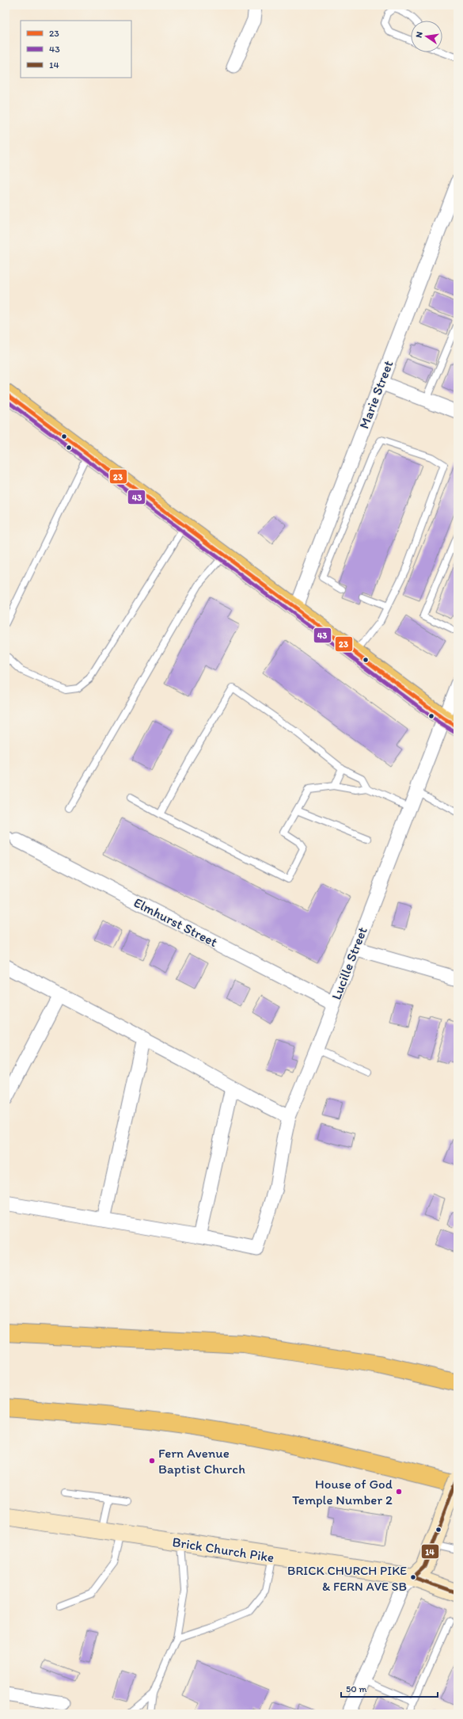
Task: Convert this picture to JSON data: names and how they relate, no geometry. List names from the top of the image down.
{
  "streets": {
    "street": [
      "Marie Street",
      "Elmhurst Street",
      "Lucille Street",
      "Brick Church Pike"
    ]
  },
  "crossings": [
    ["Elmhurst Street", "Lucille Street"]
  ],
  "places": ["Fern Avenue Baptist Church", "House of God Temple Number 2", "BRICK CHURCH PIKE & FERN AVE SB"],
  "lines": ["transit line 23", "transit line 43", "transit line 14"],
  "legend": ["23", "43", "14"],
  "scale_bar": "50 m",
  "north": "left"
}
